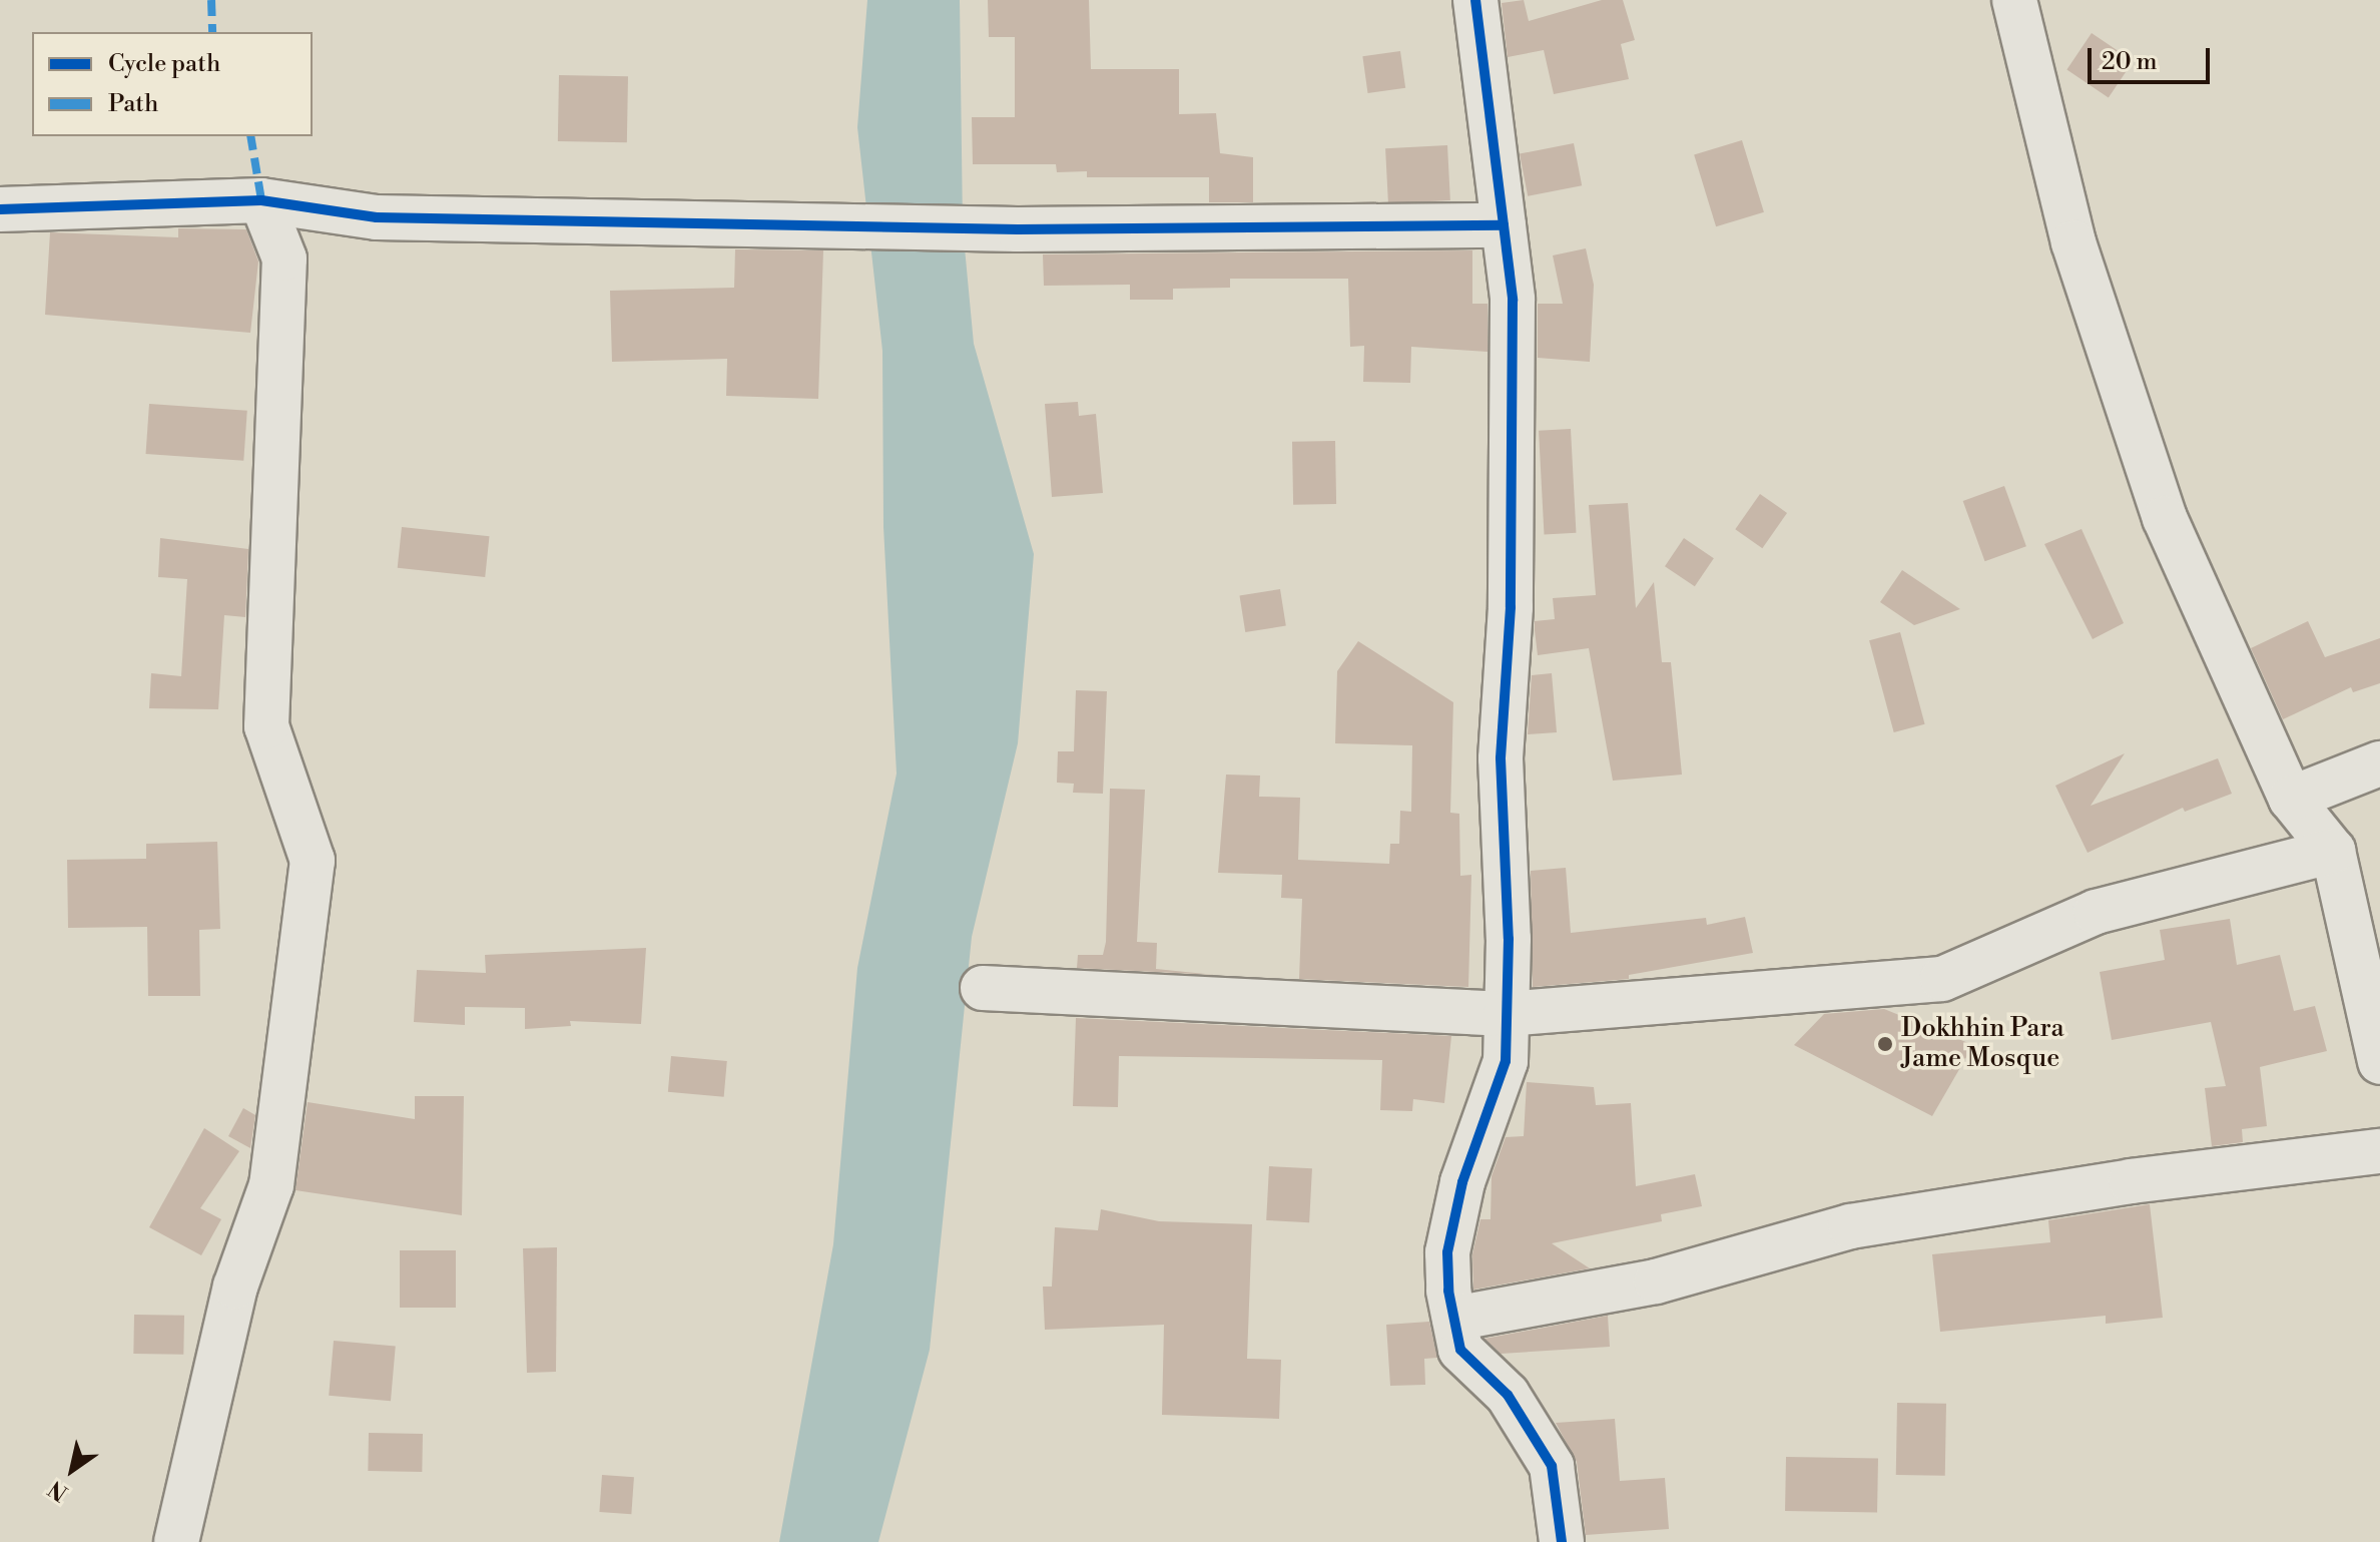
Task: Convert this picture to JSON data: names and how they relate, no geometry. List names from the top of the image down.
{
  "places": ["Dokhhin Para Jame Mosque"],
  "legend": ["Cycle path", "Path"],
  "scale_bar": "20 m",
  "north": "bottom left"
}
